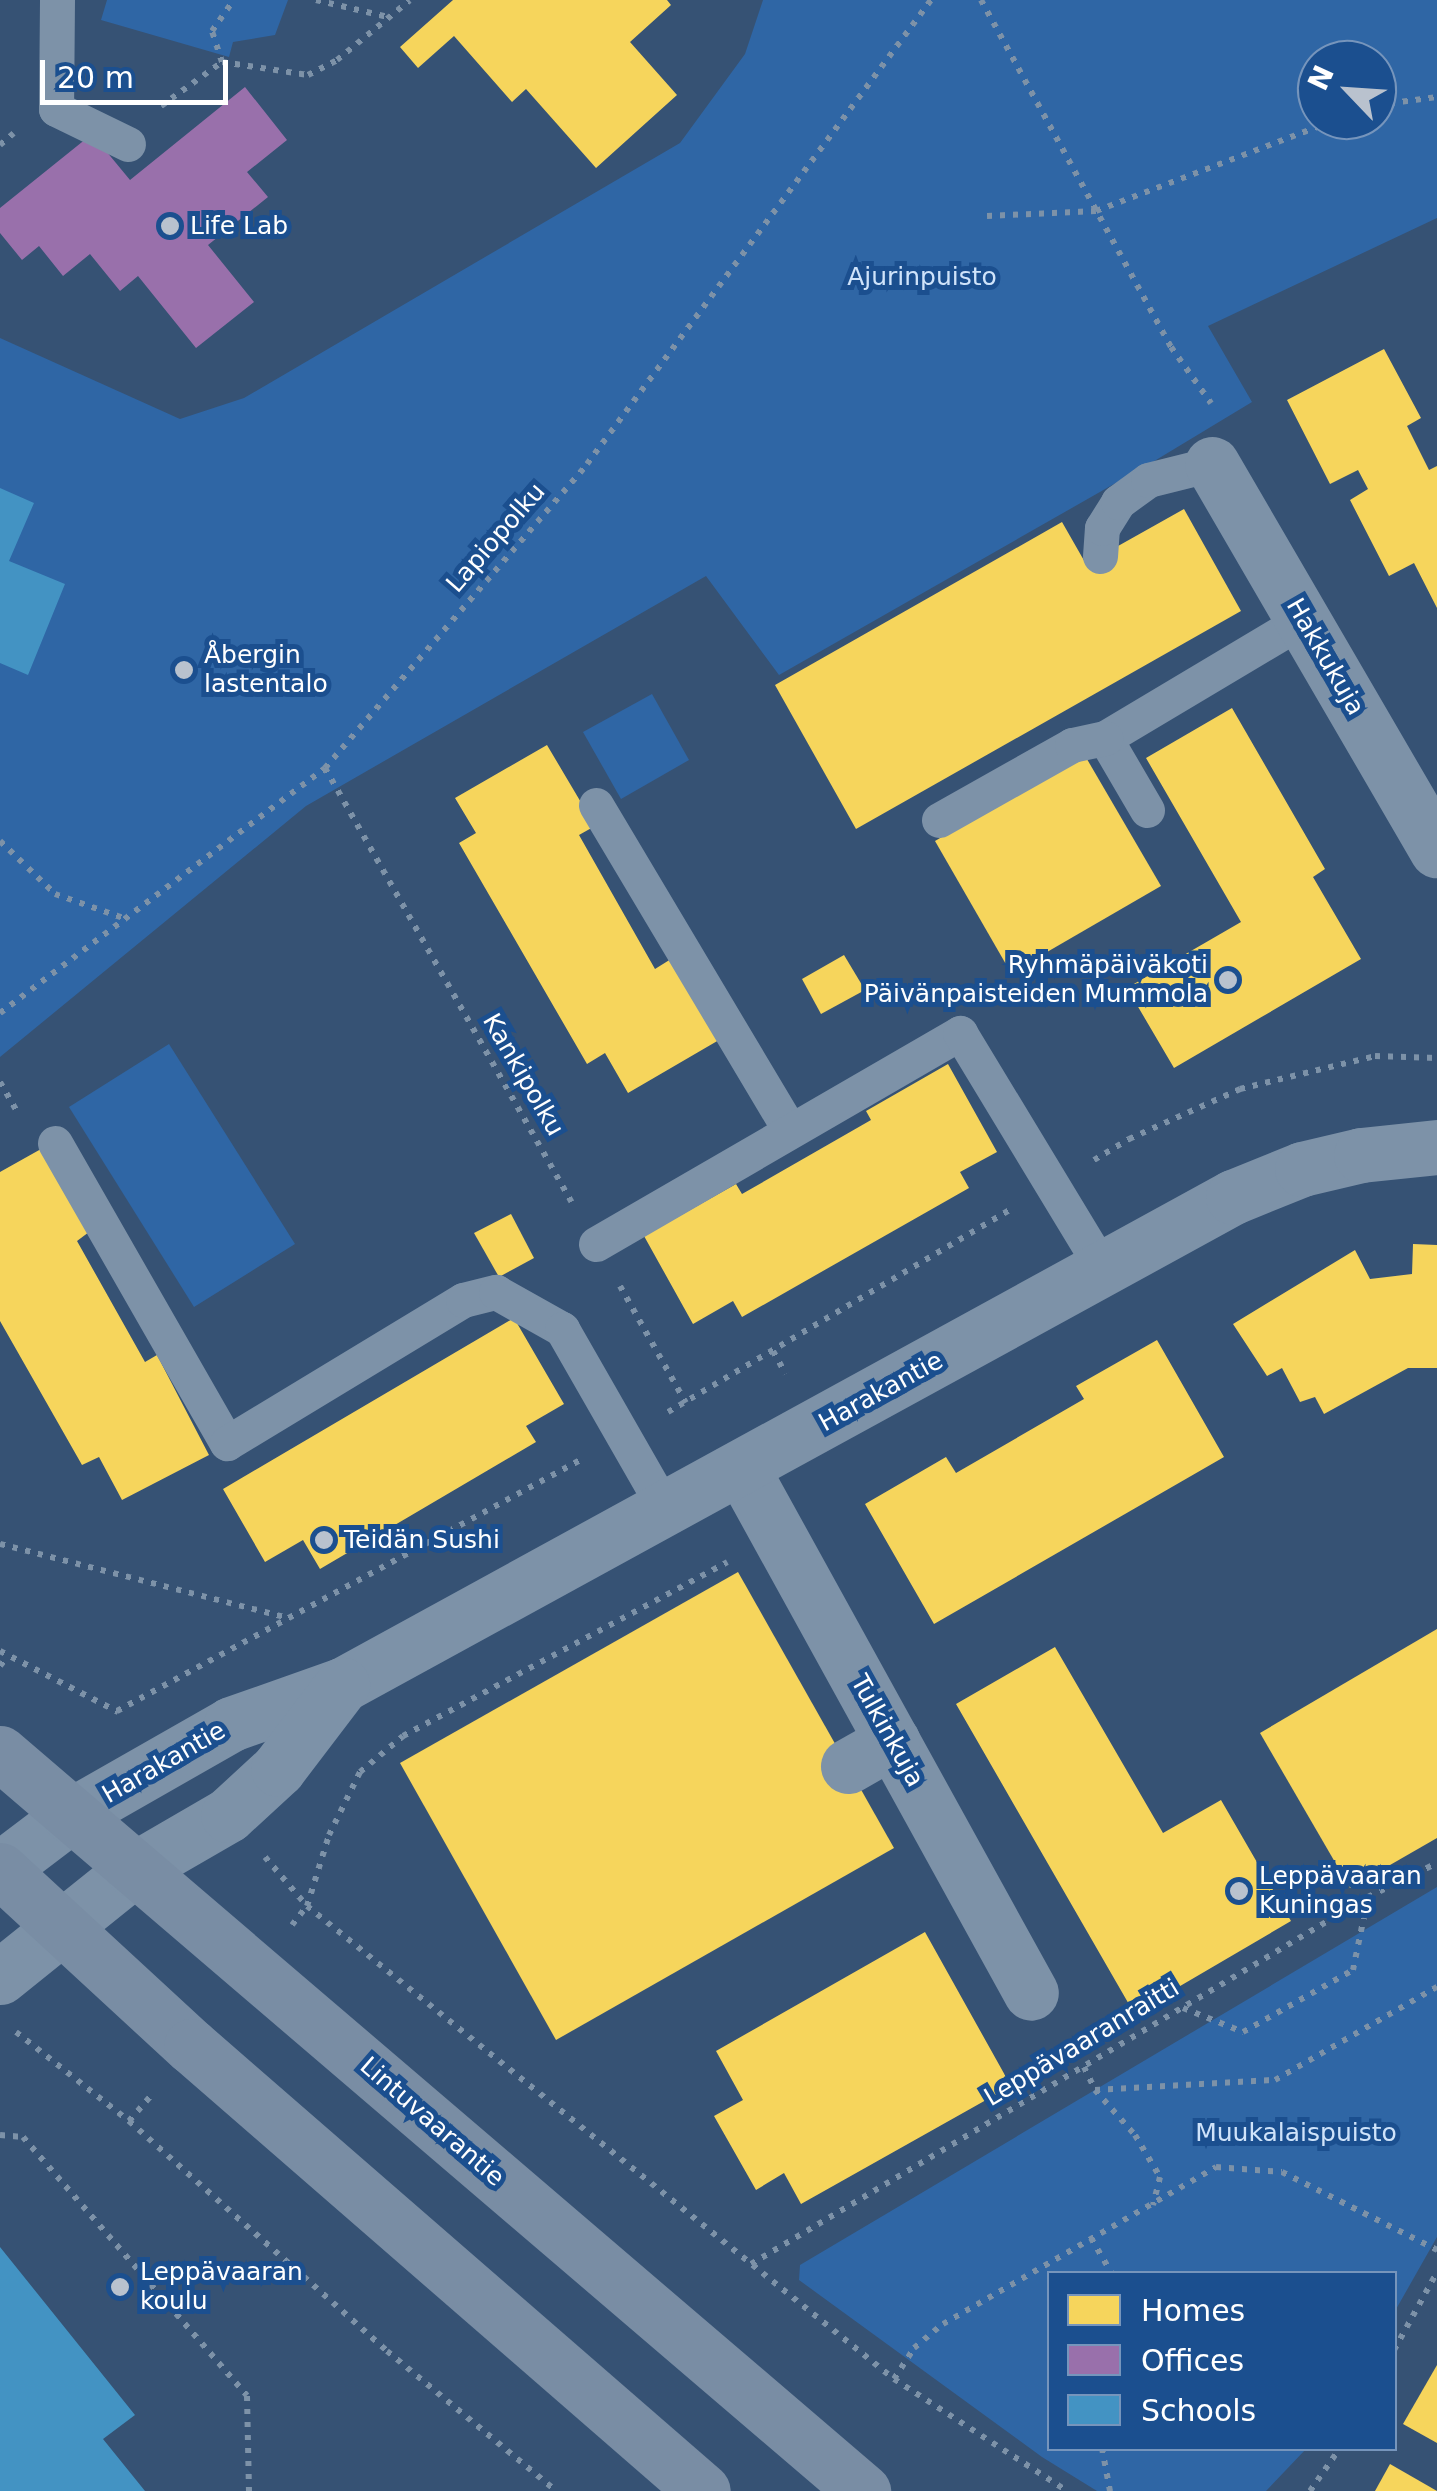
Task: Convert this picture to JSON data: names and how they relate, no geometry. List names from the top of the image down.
{
  "streets": {
    "main road": ["Lintuvaarantie"],
    "street": ["Hakkukuja", "Harakantie", "Tulkinkuja"],
    "path": ["Lapiopolku", "Kankipolku", "Leppävaaranraitti"]
  },
  "crossings": [
    ["Lapiopolku", "Kankipolku"],
    ["Harakantie", "Tulkinkuja"],
    ["Harakantie", "Lintuvaarantie"]
  ],
  "parks": ["Ajurinpuisto", "Muukalaispuisto"],
  "places": [
    "Life Lab",
    "Åbergin lastentalo",
    "Ryhmäpäiväkoti Päivänpaisteiden Mummola",
    "Teidän Sushi",
    "Leppävaaran Kuningas",
    "Leppävaaran koulu"
  ],
  "legend": ["Homes", "Offices", "Schools"],
  "scale_bar": "20 m",
  "north": "top left"
}
